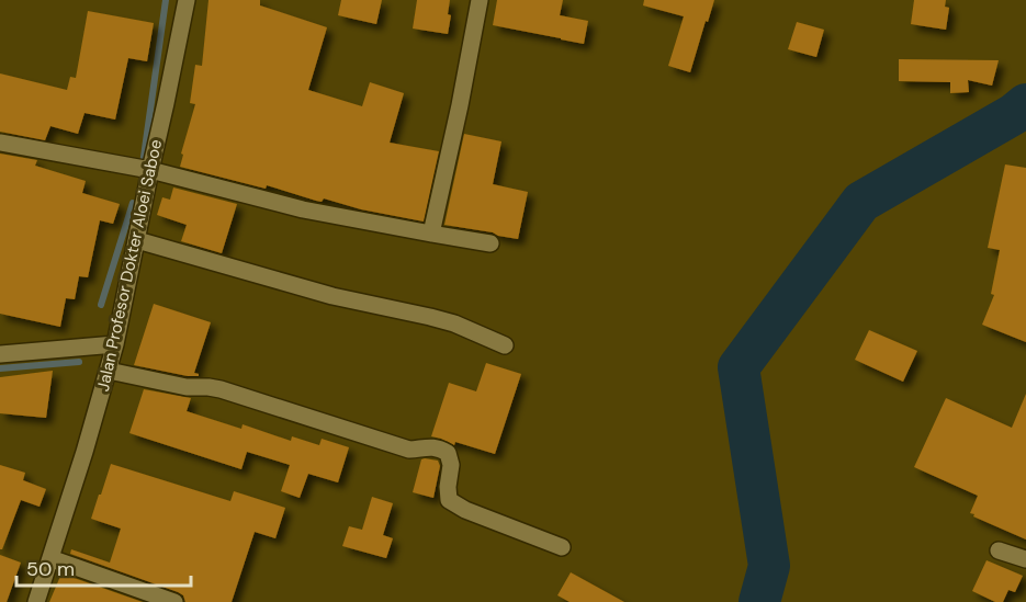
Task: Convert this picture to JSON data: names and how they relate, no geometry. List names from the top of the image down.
{
  "streets": {
    "street": ["Jalan Profesor Dokter Aloei Saboe"]
  },
  "scale_bar": "50 m"
}
